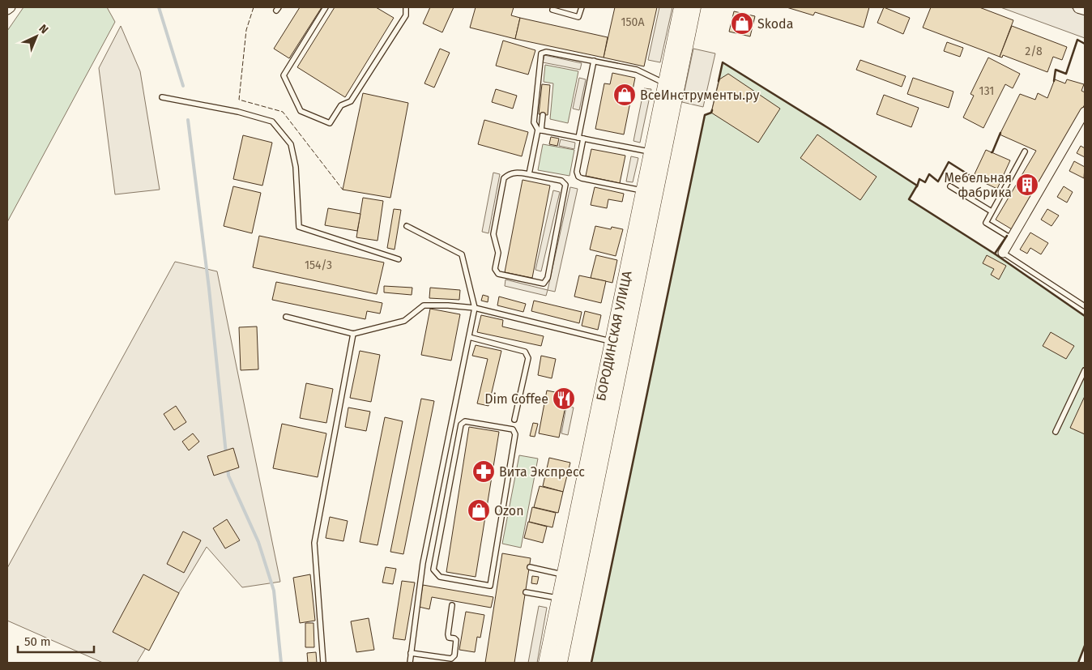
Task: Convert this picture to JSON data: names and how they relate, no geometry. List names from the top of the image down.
{
  "streets": {
    "main road": ["БОРОДИНСКАЯ УЛИЦА"]
  },
  "places": {
    "shop": ["Skoda", "ВсеИнструменты.ру", "Ozon"],
    "building": ["Мебельная фабрика"],
    "restaurant": ["Dim Coffee"],
    "pharmacy": ["Вита Экспресс"]
  },
  "house_numbers": [
    "150А",
    "2/8",
    "131",
    "154/3"
  ],
  "scale_bar": "50 m",
  "north": "top right"
}
